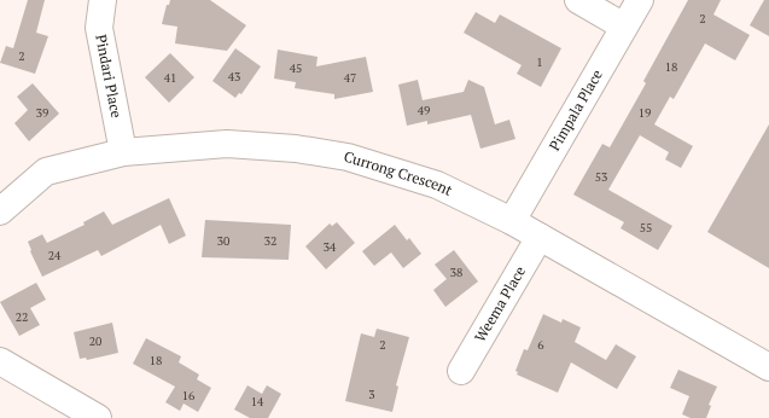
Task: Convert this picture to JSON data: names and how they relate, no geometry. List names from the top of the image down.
{
  "streets": {
    "street": [
      "Pindari Place",
      "Pimpala Place",
      "Currong Crescent",
      "Weema Place"
    ]
  },
  "crossings": [
    ["Pindari Place", "Currong Crescent"],
    ["Pimpala Place", "Currong Crescent"],
    ["Currong Crescent", "Weema Place"]
  ],
  "house_numbers": [
    "2",
    "2",
    "1",
    "18",
    "45",
    "43",
    "41",
    "47",
    "49",
    "39",
    "19",
    "53",
    "55",
    "30",
    "32",
    "34",
    "24",
    "38",
    "22",
    "20",
    "2",
    "6",
    "18",
    "3",
    "16",
    "14"
  ]
}
